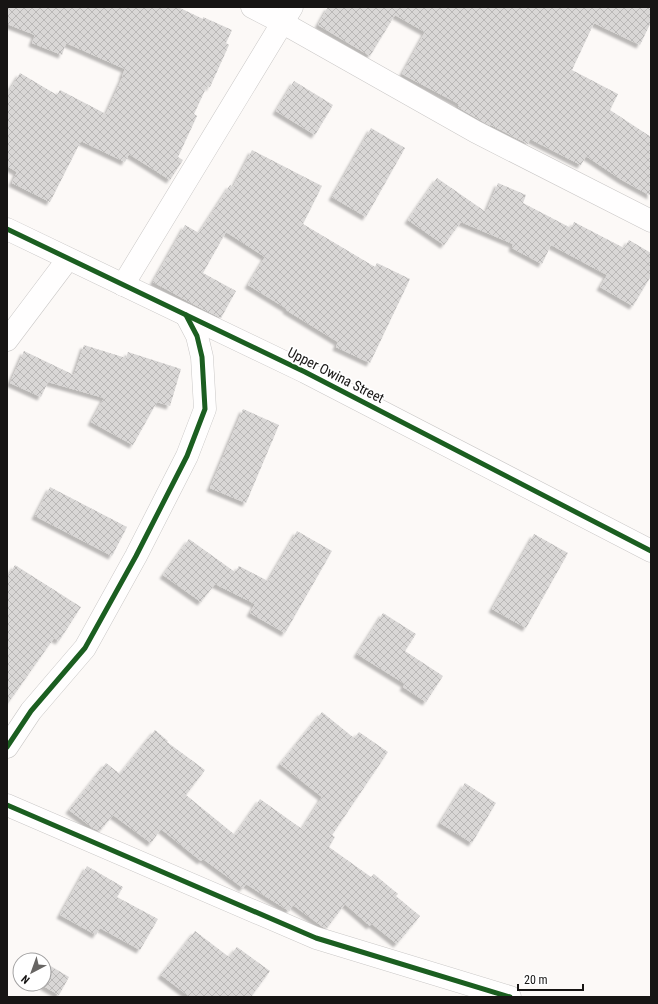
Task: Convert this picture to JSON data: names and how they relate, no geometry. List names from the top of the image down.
{
  "streets": {
    "street": ["Upper Owina Street"]
  },
  "scale_bar": "20 m",
  "north": "bottom left"
}
